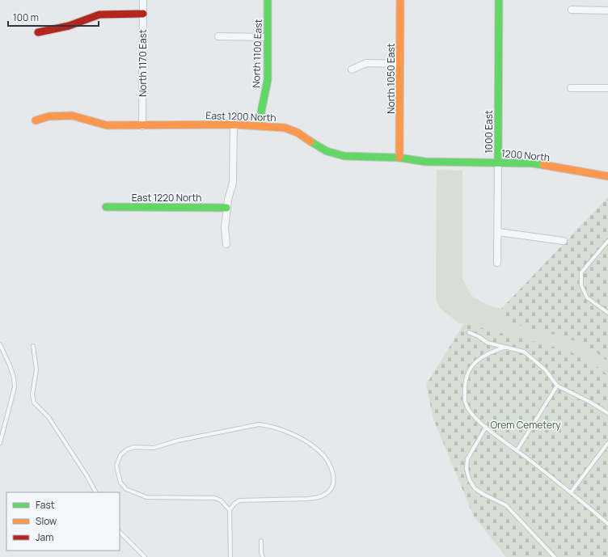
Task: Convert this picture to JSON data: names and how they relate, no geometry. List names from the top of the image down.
{
  "streets": {
    "street": [
      "North 1100 East",
      "North 1170 East",
      "North 1050 East",
      "East 1200 North",
      "1000 East",
      "1200 North",
      "East 1220 North"
    ]
  },
  "crossings": [
    ["North 1100 East", "East 1200 North"],
    ["North 1170 East", "East 1200 North"],
    ["North 1050 East", "East 1200 North"],
    ["East 1200 North", "1200 North"],
    ["1000 East", "1200 North"]
  ],
  "parks": ["Orem Cemetery"],
  "legend": ["Fast", "Slow", "Jam"],
  "scale_bar": "100 m"
}
